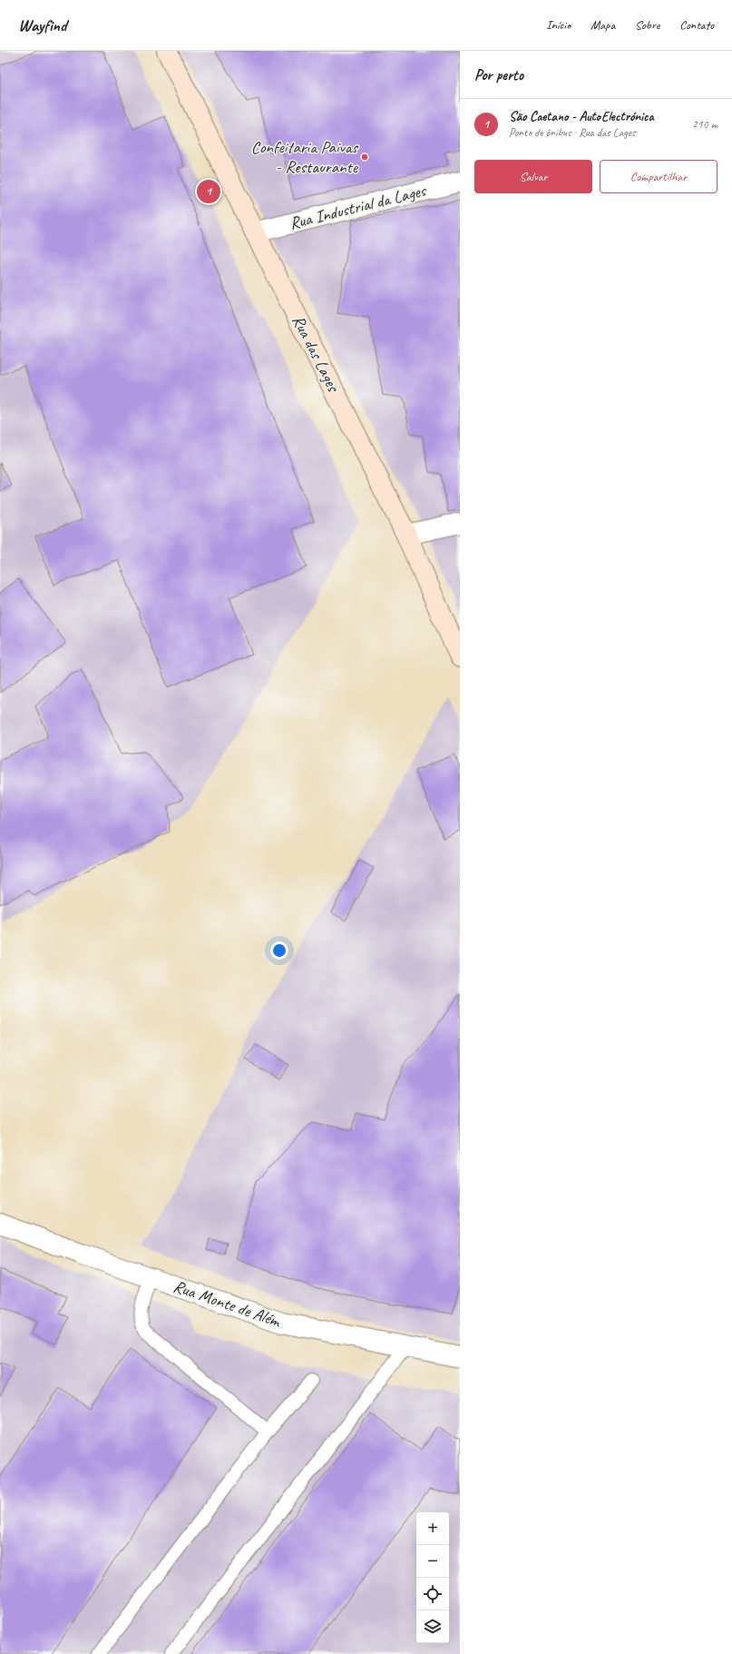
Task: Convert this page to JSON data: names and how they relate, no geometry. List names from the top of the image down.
{
  "streets": {
    "main road": ["Rua das Lages"],
    "street": ["Rua Industrial da Lages", "Rua Monte de Além"]
  },
  "crossings": [
    ["Rua Industrial da Lages", "Rua das Lages"]
  ],
  "places": ["Confeitaria Paivas - Restaurante"],
  "page": {
    "header": "Wayfind",
    "nav": [
      "Início",
      "Mapa",
      "Sobre",
      "Contato"
    ],
    "heading": "Por perto",
    "list": [
      {
        "mark": "1",
        "name": "São Caetano - AutoElectrónica",
        "note": "Ponto de ônibus · Rua das Lages",
        "value": "210 m"
      }
    ],
    "buttons": ["Salvar", "Compartilhar"],
    "pins": "1",
    "map_buttons": ["+", "−"]
  }
}
